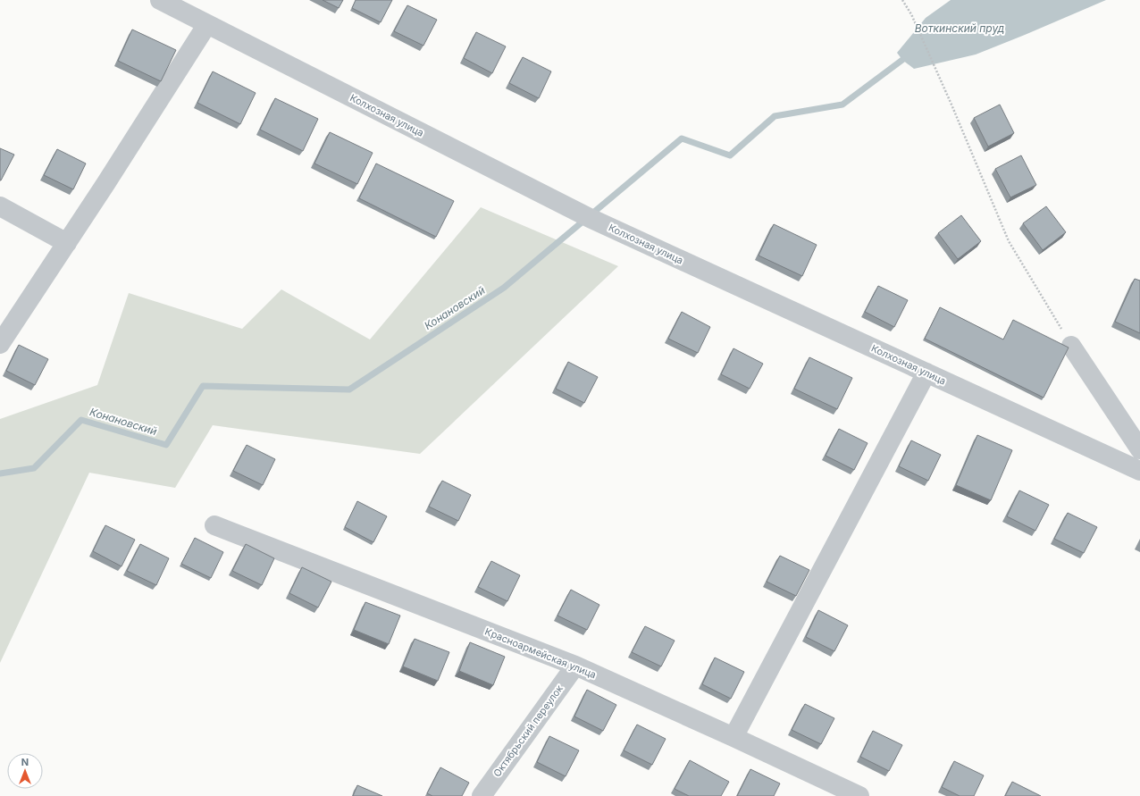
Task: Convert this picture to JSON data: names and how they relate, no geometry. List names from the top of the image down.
{
  "streets": {
    "street": ["Колхозная улица", "Красноармейская улица", "Октябрьский переулок"]
  },
  "crossings": [
    ["Красноармейская улица", "Октябрьский переулок"]
  ],
  "water": ["Воткинский пруд", "Конановский"],
  "north": "top"
}
